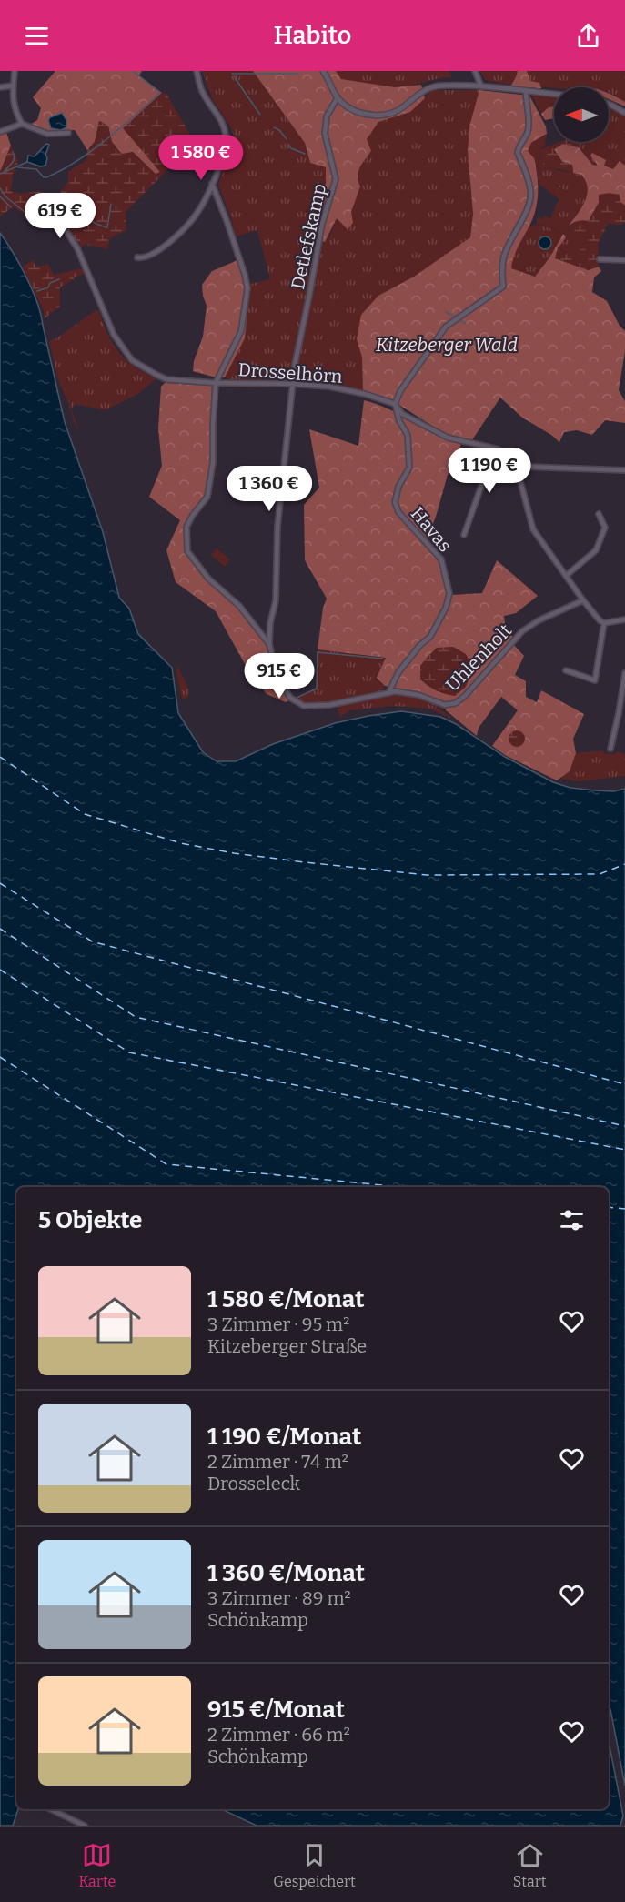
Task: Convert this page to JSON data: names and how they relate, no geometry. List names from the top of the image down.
{
  "streets": {
    "street": [
      "Detlefskamp",
      "Drosselhörn",
      "Havas",
      "Uhlenholt"
    ]
  },
  "crossings": [
    ["Detlefskamp", "Drosselhörn"],
    ["Drosselhörn", "Havas"],
    ["Drosselhörn", "Uhlenholt"],
    ["Havas", "Uhlenholt"]
  ],
  "parks": ["Kitzeberger Wald"],
  "north": "left",
  "page": {
    "header": "Habito",
    "price": [
      "1 580 €",
      "619 €",
      "1 190 €",
      "1 360 €",
      "915 €"
    ],
    "heading": "5 Objekte",
    "list": [
      {
        "name": "1 580 €/Monat",
        "note": "3 Zimmer · 95 m² · Kitzeberger Straße"
      },
      {
        "name": "1 190 €/Monat",
        "note": "2 Zimmer · 74 m² · Drosseleck"
      },
      {
        "name": "1 360 €/Monat",
        "note": "3 Zimmer · 89 m² · Schönkamp"
      },
      {
        "name": "915 €/Monat",
        "note": "2 Zimmer · 66 m² · Schönkamp"
      }
    ],
    "tabs": ["Karte", "Gespeichert", "Start"]
  }
}
